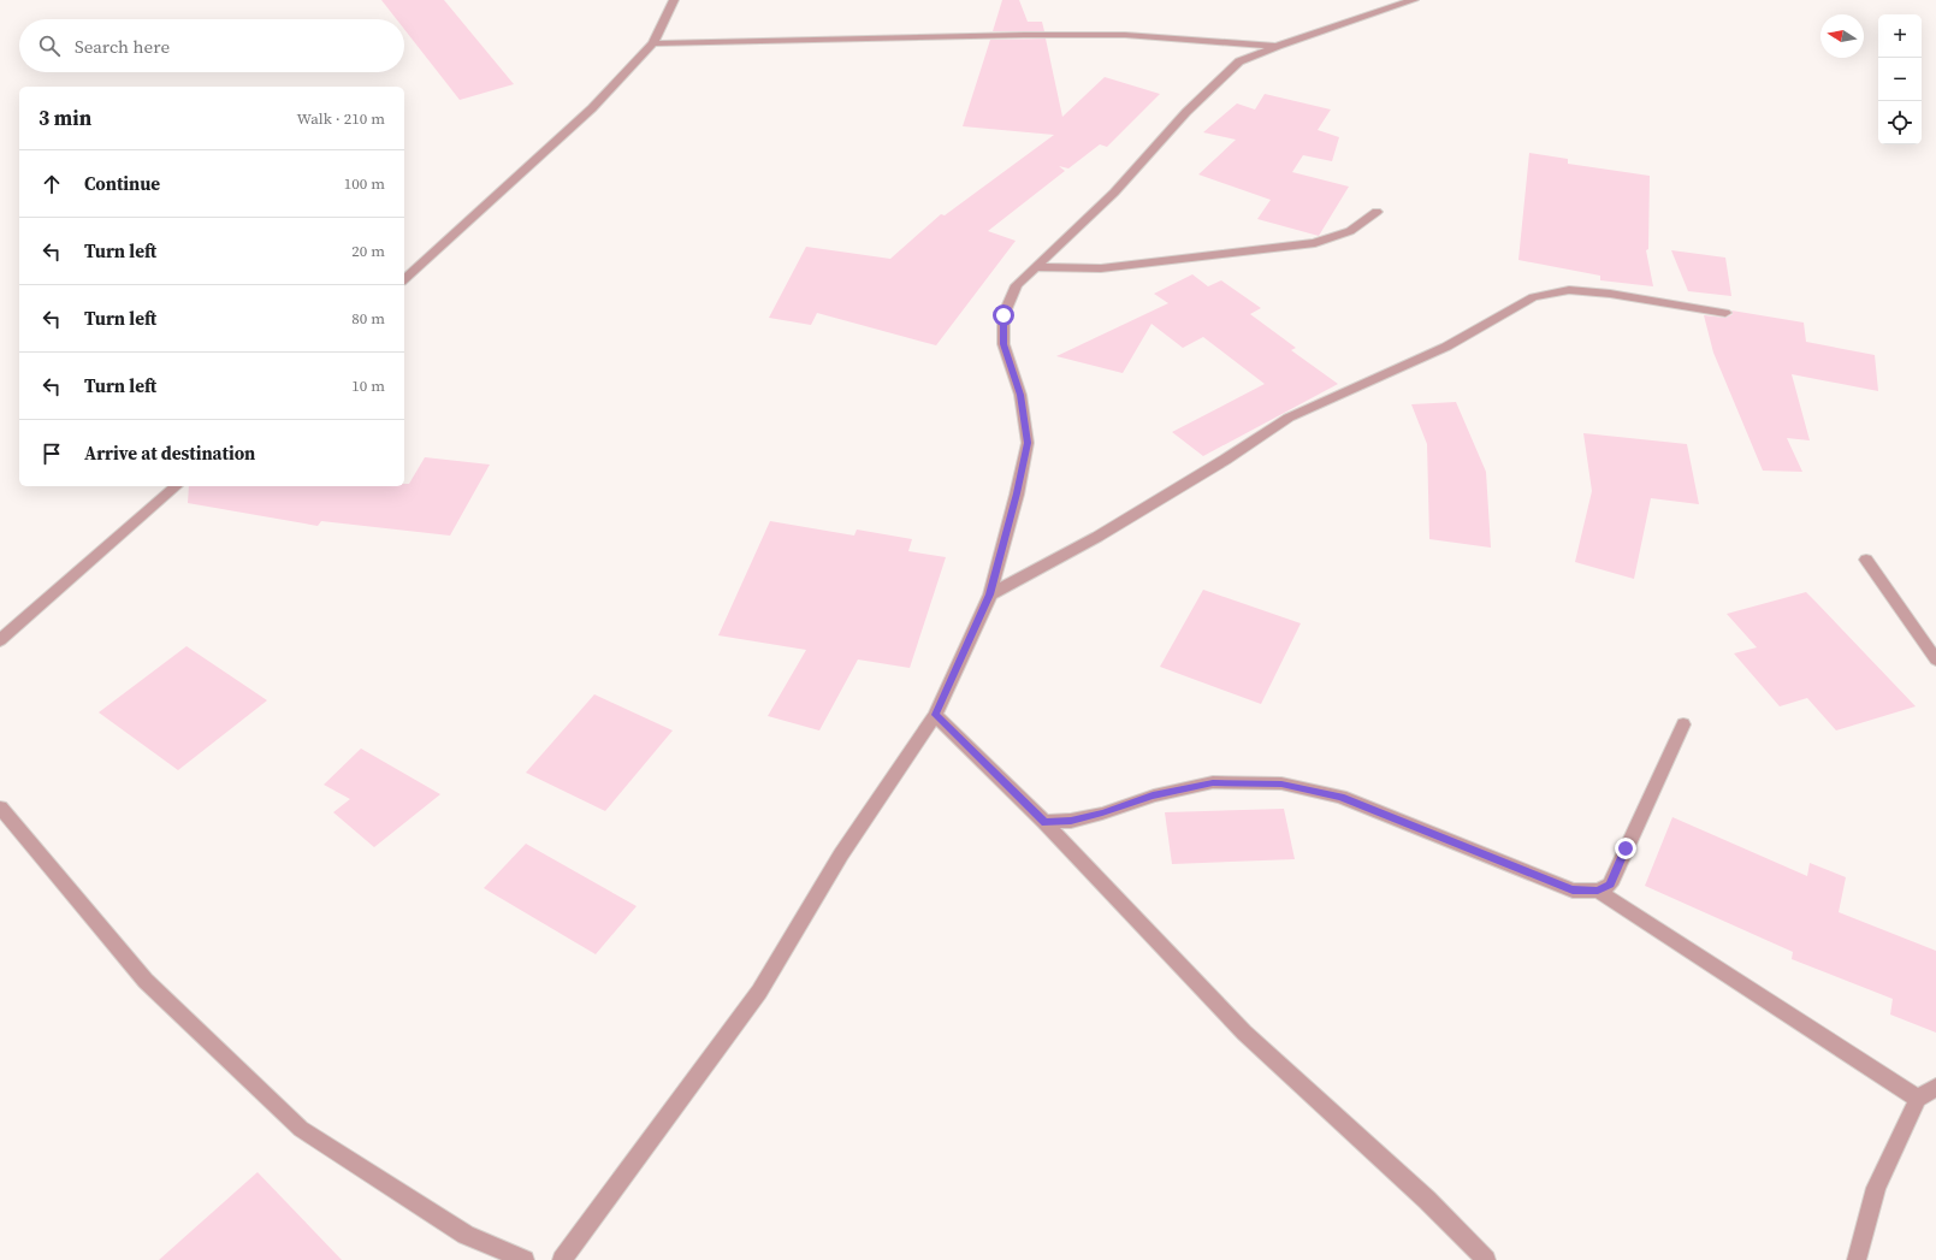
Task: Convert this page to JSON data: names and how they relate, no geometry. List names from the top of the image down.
{
  "north": "left",
  "page": {
    "map_buttons": ["+", "−"],
    "search": "Search here",
    "heading": ["3 min", "Walk · 210 m"],
    "list": [
      ["Continue", "100 m"],
      ["Turn left", "20 m"],
      ["Turn left", "80 m"],
      ["Turn left", "10 m"],
      "Arrive at destination"
    ]
  }
}
